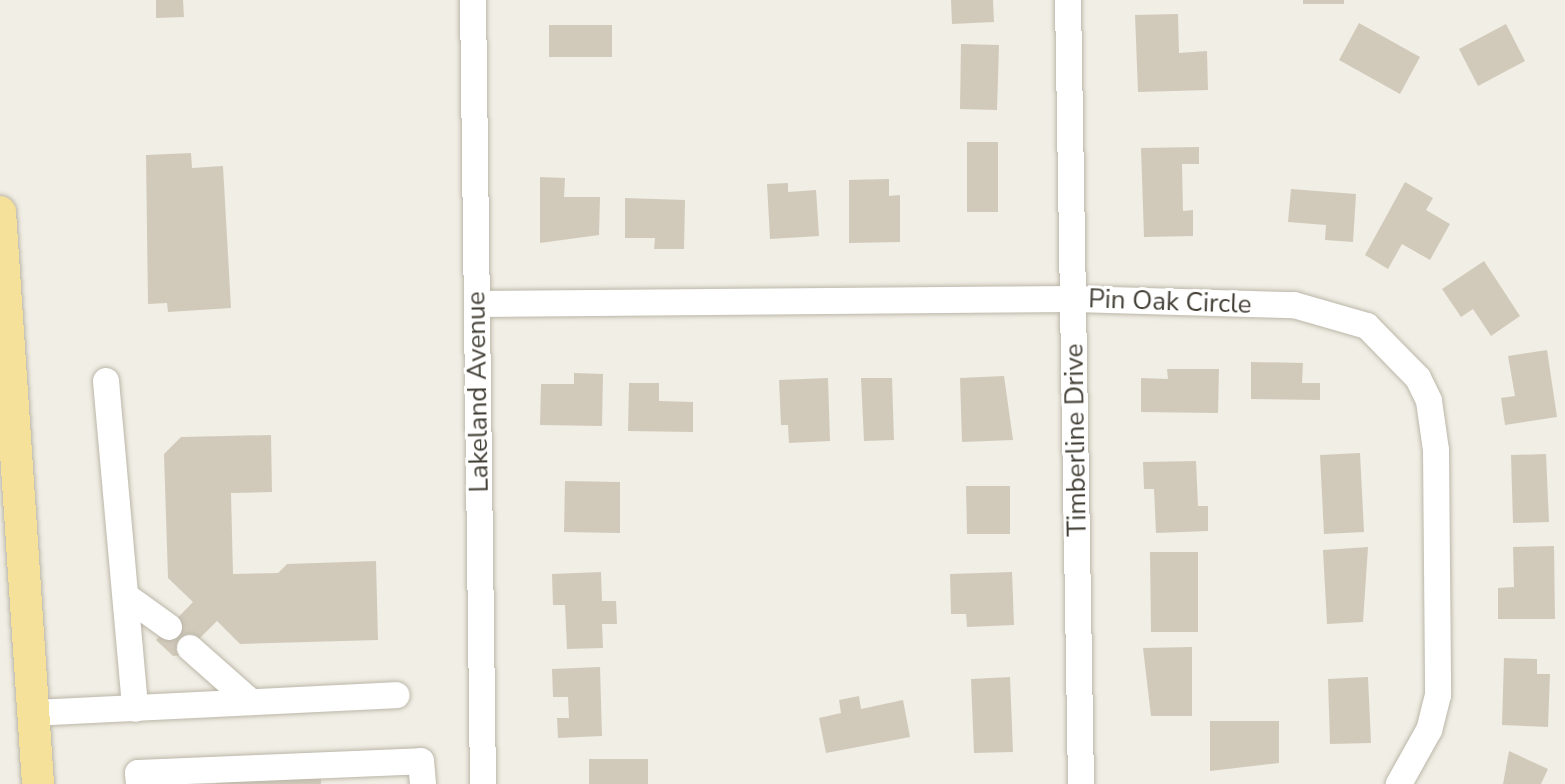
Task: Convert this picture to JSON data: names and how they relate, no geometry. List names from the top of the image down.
{
  "streets": {
    "street": ["Pin Oak Circle", "Lakeland Avenue", "Timberline Drive"]
  },
  "crossings": [
    ["Pin Oak Circle", "Lakeland Avenue"],
    ["Pin Oak Circle", "Timberline Drive"]
  ]
}
